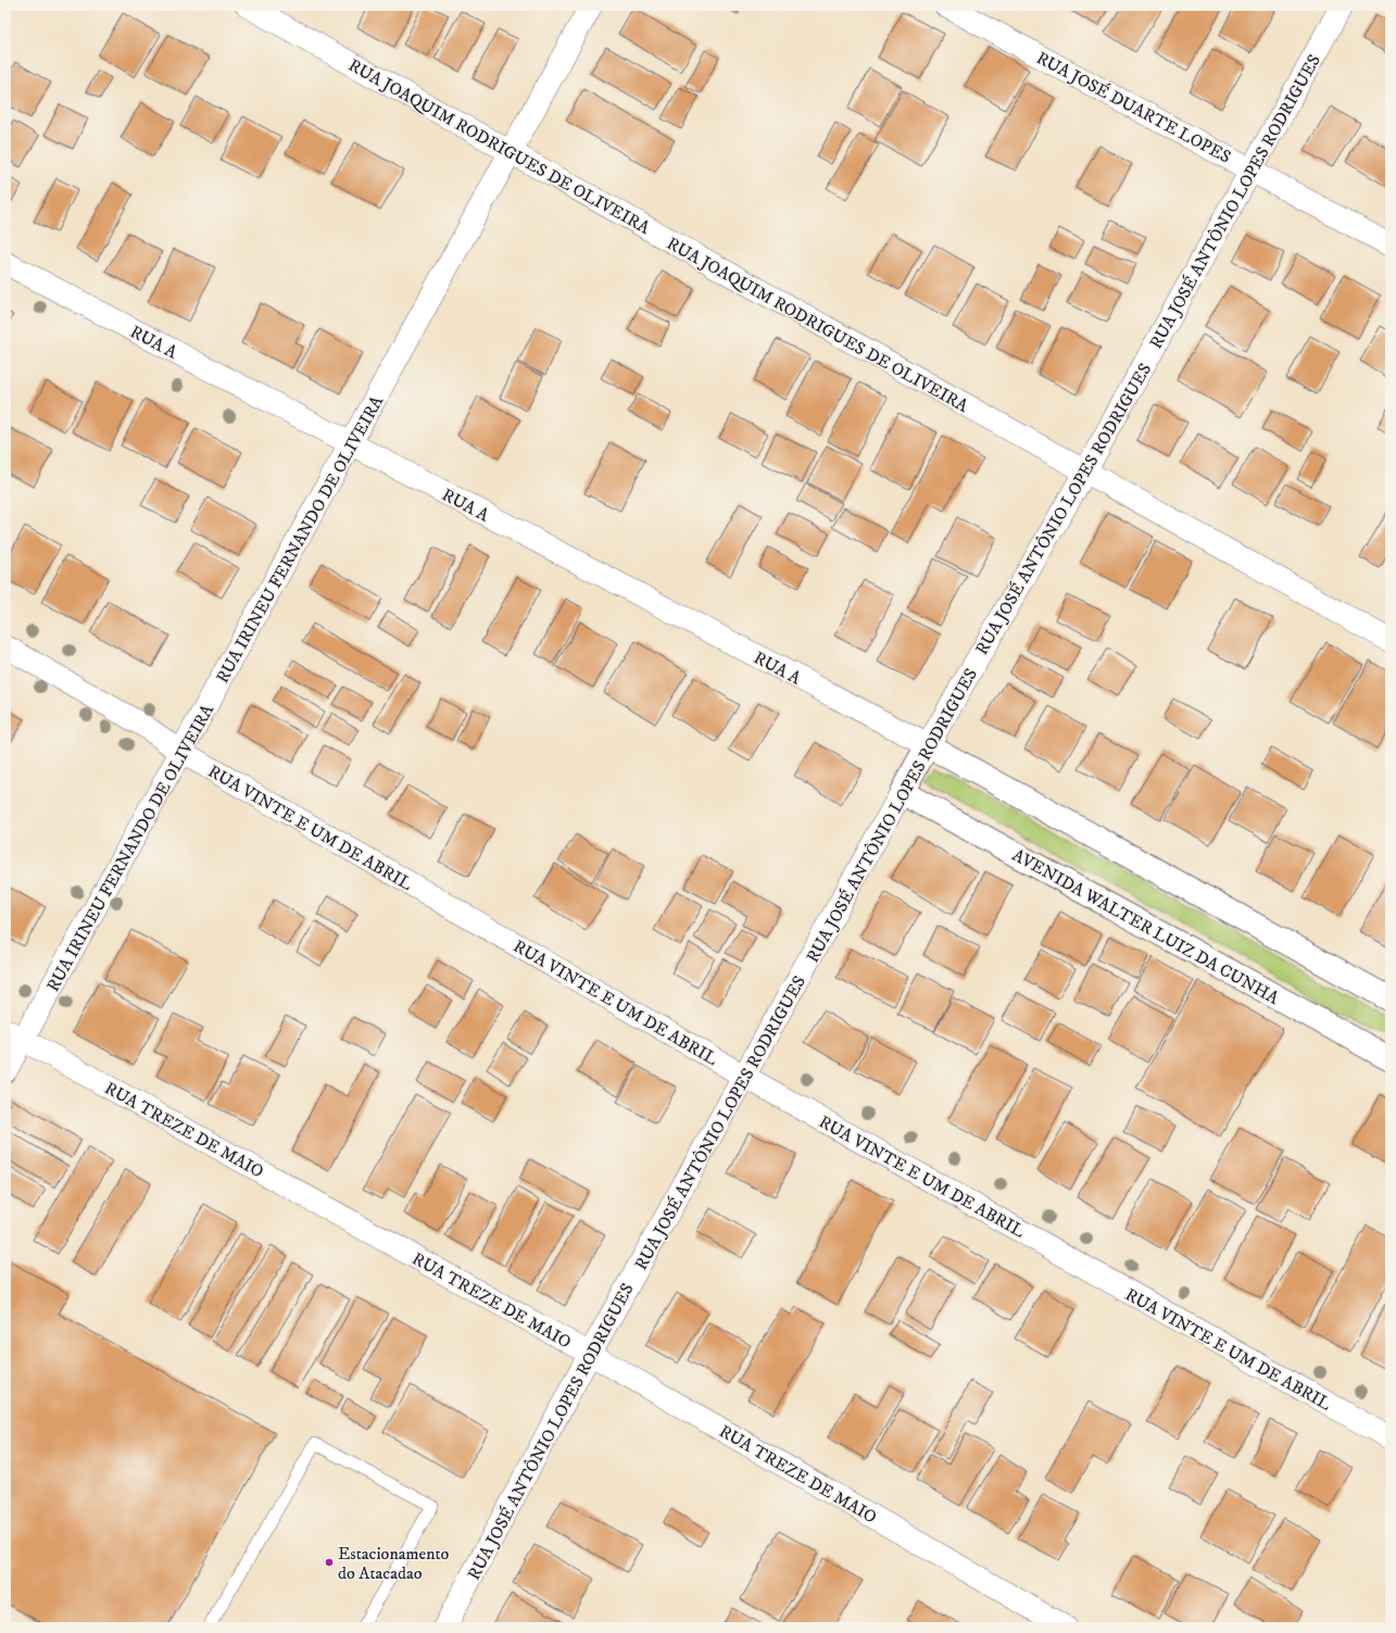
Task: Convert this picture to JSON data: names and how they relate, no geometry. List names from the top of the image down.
{
  "streets": {
    "street": [
      "RUA JOSÉ DUARTE LOPES",
      "RUA JOAQUIM RODRIGUES DE OLIVEIRA",
      "RUA JOSÉ ANTÔNIO LOPES RODRIGUES",
      "RUA A",
      "RUA IRINEU FERNANDO DE OLIVEIRA",
      "RUA VINTE E UM DE ABRIL",
      "AVENIDA WALTER LUIZ DA CUNHA",
      "RUA TREZE DE MAIO"
    ]
  },
  "crossings": [
    ["RUA JOSÉ DUARTE LOPES", "RUA JOSÉ ANTÔNIO LOPES RODRIGUES"],
    ["RUA JOAQUIM RODRIGUES DE OLIVEIRA", "RUA JOSÉ ANTÔNIO LOPES RODRIGUES"],
    ["RUA JOAQUIM RODRIGUES DE OLIVEIRA", "RUA IRINEU FERNANDO DE OLIVEIRA"],
    ["RUA JOSÉ ANTÔNIO LOPES RODRIGUES", "RUA A"],
    ["RUA JOSÉ ANTÔNIO LOPES RODRIGUES", "RUA VINTE E UM DE ABRIL"],
    ["RUA JOSÉ ANTÔNIO LOPES RODRIGUES", "AVENIDA WALTER LUIZ DA CUNHA"],
    ["RUA JOSÉ ANTÔNIO LOPES RODRIGUES", "RUA TREZE DE MAIO"],
    ["RUA A", "RUA IRINEU FERNANDO DE OLIVEIRA"],
    ["RUA IRINEU FERNANDO DE OLIVEIRA", "RUA VINTE E UM DE ABRIL"],
    ["RUA IRINEU FERNANDO DE OLIVEIRA", "RUA TREZE DE MAIO"]
  ],
  "places": ["Estacionamento do Atacadao"]
}
